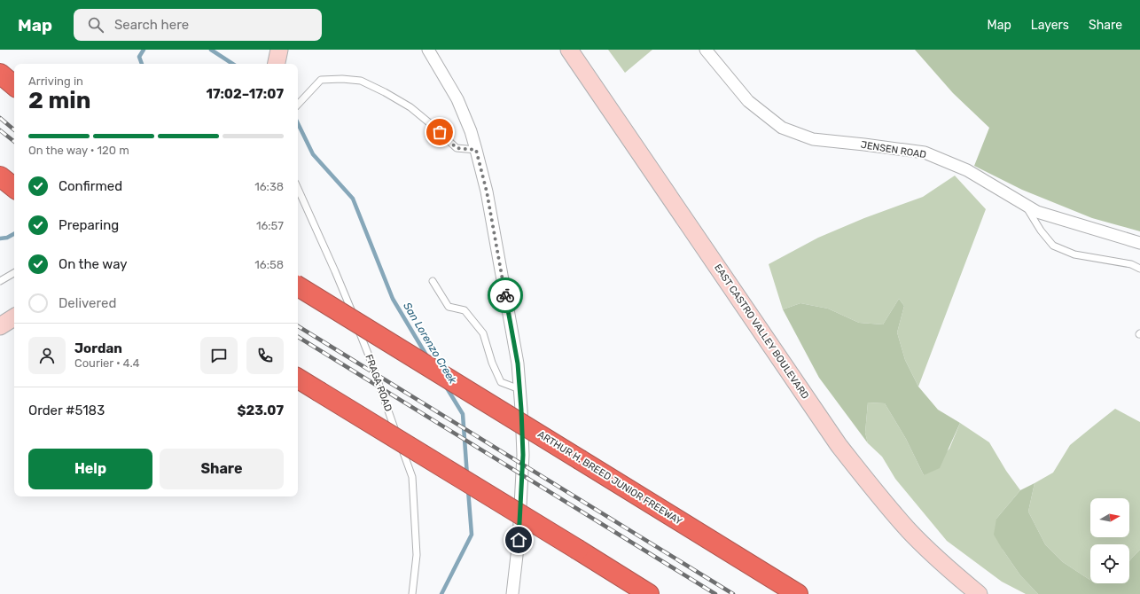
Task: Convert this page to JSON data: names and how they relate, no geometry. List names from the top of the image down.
{
  "streets": {
    "highway": ["ARTHUR H. BREED JUNIOR FREEWAY"],
    "main road": ["EAST CASTRO VALLEY BOULEVARD"],
    "street": ["JENSEN ROAD"],
    "lane": ["FRAGA ROAD"]
  },
  "water": ["San Lorenzo Creek"],
  "north": "right",
  "page": {
    "header": "Map",
    "search": "Search here",
    "nav": ["Map", "Layers", "Share"],
    "heading": ["2 min", "Arriving in", "17:02–17:07"],
    "panel": [
      "Jordan",
      "Courier · 4.4",
      "Order #5183",
      "$23.07"
    ],
    "bar": "On the way · 120 m",
    "list": [
      ["Confirmed", "16:38"],
      ["Preparing", "16:57"],
      ["On the way", "16:58"],
      "Delivered"
    ],
    "buttons": ["Help", "Share"]
  }
}
